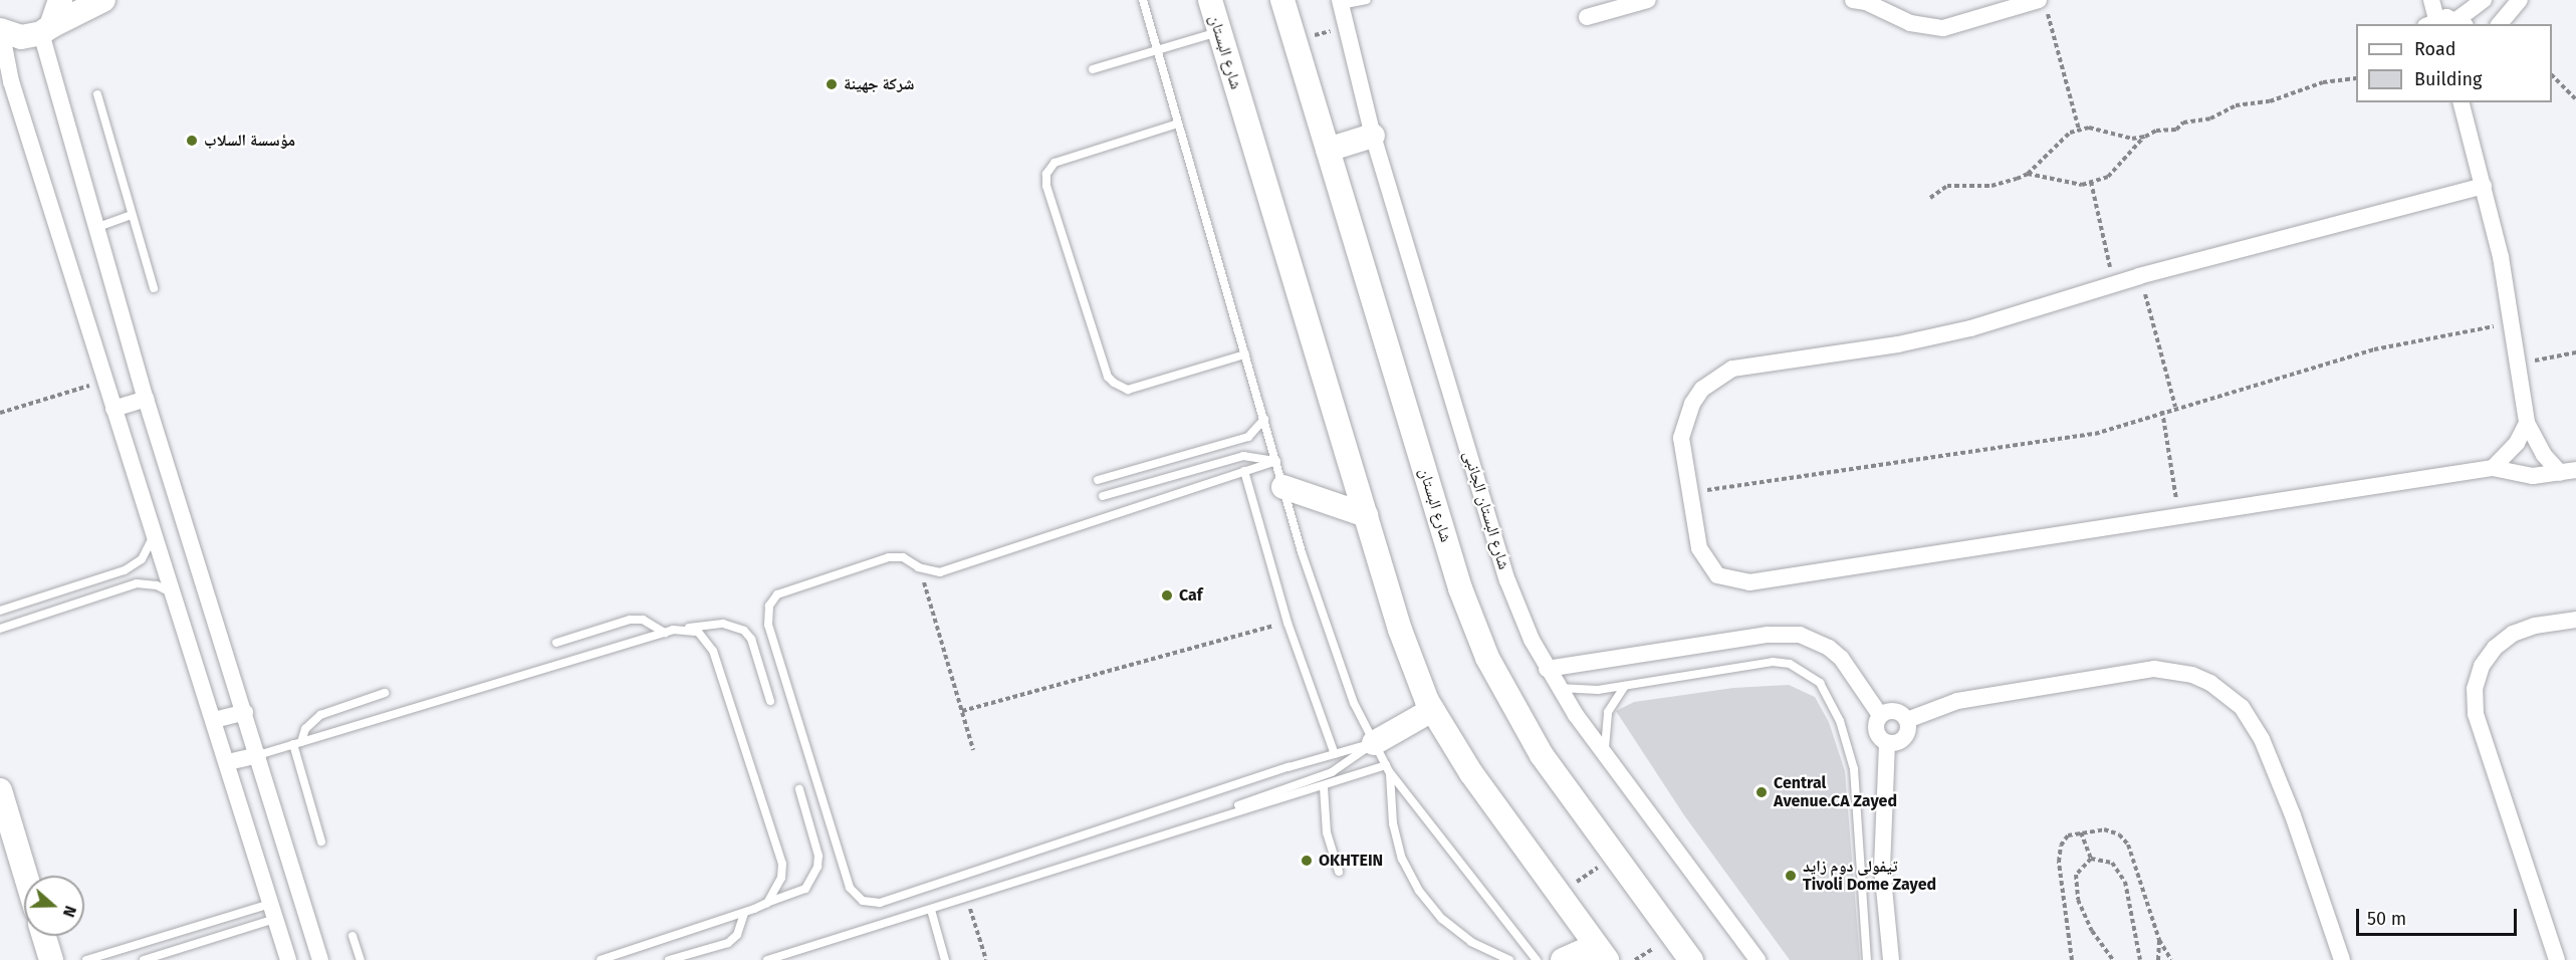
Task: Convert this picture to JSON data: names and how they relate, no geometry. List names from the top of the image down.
{
  "streets": {
    "street": ["شارع البستان", "شارع البستان الجانبى"]
  },
  "places": [
    "شركة جهينة",
    "مؤسسة السلاب",
    "Caf",
    "Central Avenue.CA Zayed",
    "OKHTEIN",
    "تيفولى دوم زايد Tivoli Dome Zayed"
  ],
  "legend": ["Road", "Building"],
  "scale_bar": "50 m",
  "north": "right"
}
